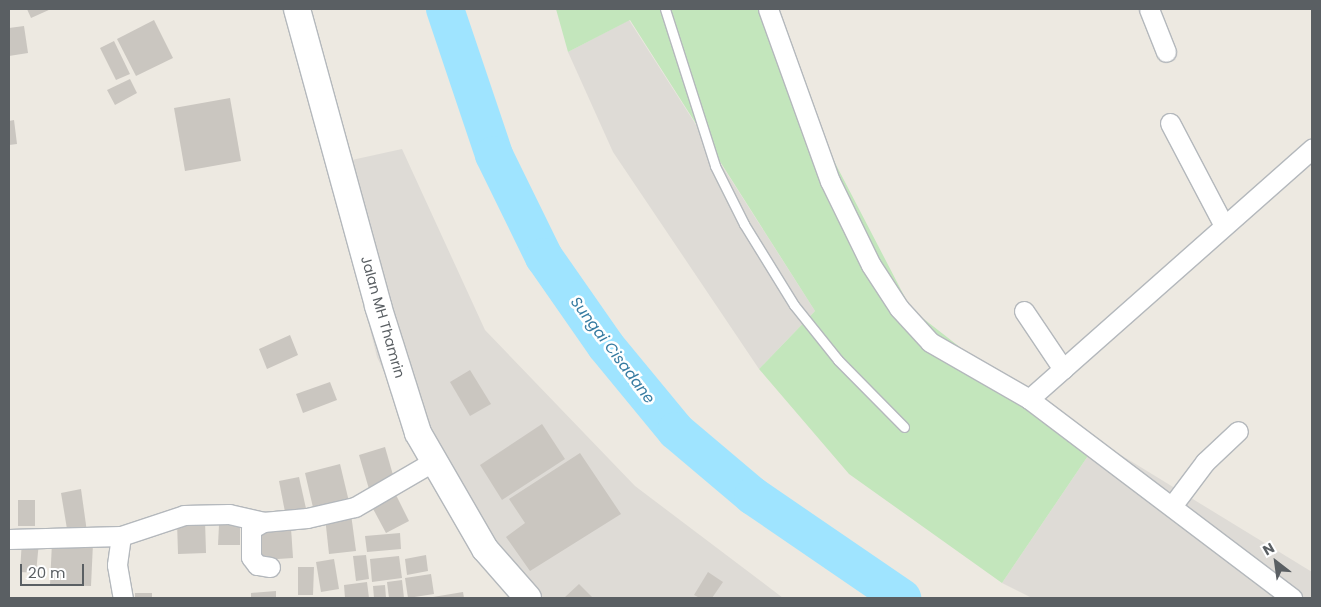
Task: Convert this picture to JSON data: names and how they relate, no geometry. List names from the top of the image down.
{
  "streets": {
    "street": ["Jalan MH Thamrin"]
  },
  "water": ["Sungai Cisadane"],
  "scale_bar": "20 m",
  "north": "top left"
}
